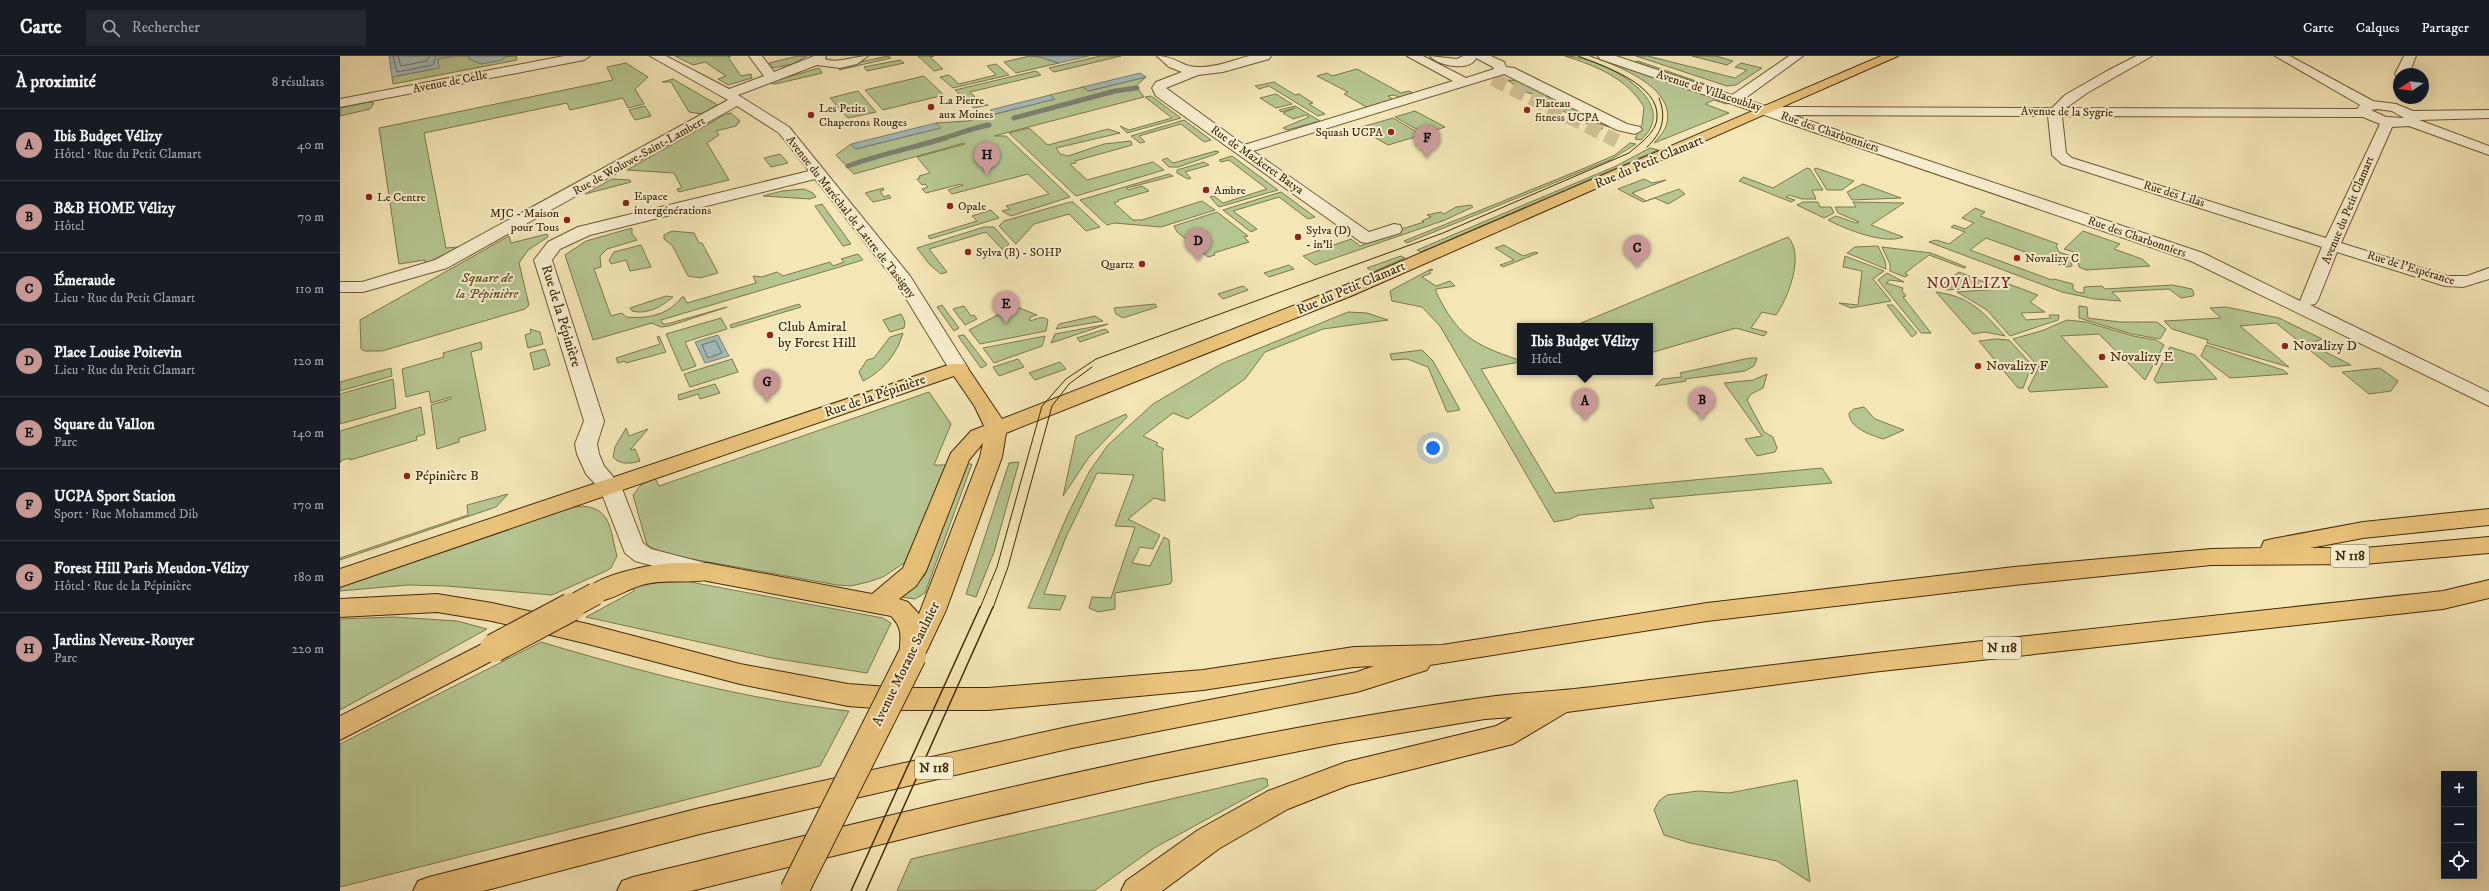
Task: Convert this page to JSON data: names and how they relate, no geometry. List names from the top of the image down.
{
  "streets": {
    "main road": [
      "Rue du Petit Clamart",
      "Rue de la Pépinière",
      "N 118",
      "Avenue Morane Saulnier"
    ],
    "street": [
      "Avenue de Celle",
      "Avenue de Villacoublay",
      "Avenue de la Sygrie",
      "Rue des Charbonniers",
      "Rue de Woluwe-Saint-Lambert",
      "Rue de Mazkeret Batya",
      "Rue des Lilas",
      "Avenue du Petit Clamart",
      "Avenue du Maréchal de Lattre de Tassigny",
      "Rue de l'Espérance"
    ]
  },
  "crossings": [
    ["Avenue de Villacoublay", "Avenue de la Sygrie"],
    ["Avenue de Villacoublay", "Rue des Charbonniers"],
    ["Avenue de Villacoublay", "Rue du Petit Clamart"],
    ["Avenue de la Sygrie", "Rue des Charbonniers"],
    ["Avenue de la Sygrie", "Rue du Petit Clamart"],
    ["Avenue de la Sygrie", "Rue des Lilas"],
    ["Rue des Charbonniers", "Rue du Petit Clamart"],
    ["Rue de Woluwe-Saint-Lambert", "Avenue du Maréchal de Lattre de Tassigny"],
    ["Rue du Petit Clamart", "Avenue Morane Saulnier"],
    ["Rue des Lilas", "Avenue du Petit Clamart"],
    ["Rue des Lilas", "Rue de l'Espérance"],
    ["Avenue du Petit Clamart", "Rue de l'Espérance"],
    ["Avenue du Maréchal de Lattre de Tassigny", "Rue de la Pépinière"]
  ],
  "districts": ["NOVALIZY"],
  "parks": ["Square de la Pépinière"],
  "places": [
    "La Pierre aux Moines",
    "Plateau fitness UCPA",
    "Les Petits Chaperons Rouges",
    "Squash UCPA",
    "Ambre",
    "Le Centre",
    "Espace intergénérations",
    "Opale",
    "MJC - Maison pour Tous",
    "Sylva (D) - in'li",
    "Sylva (B) - SOHP",
    "Novalizy C",
    "Quartz",
    "Club Amiral by Forest Hill",
    "Novalizy D",
    "Novalizy E",
    "Novalizy F",
    "Pépinière B"
  ],
  "north": "left",
  "page": {
    "header": "Carte",
    "search": "Rechercher",
    "nav": ["Carte", "Calques", "Partager"],
    "heading": ["À proximité", "8 résultats"],
    "list": [
      {
        "mark": "A",
        "name": "Ibis Budget Vélizy",
        "note": "Hôtel · Rue du Petit Clamart",
        "value": "40 m"
      },
      {
        "mark": "B",
        "name": "B&B HOME Vélizy",
        "note": "Hôtel",
        "value": "70 m"
      },
      {
        "mark": "C",
        "name": "Émeraude",
        "note": "Lieu · Rue du Petit Clamart",
        "value": "110 m"
      },
      {
        "mark": "D",
        "name": "Place Louise Poitevin",
        "note": "Lieu · Rue du Petit Clamart",
        "value": "120 m"
      },
      {
        "mark": "E",
        "name": "Square du Vallon",
        "note": "Parc",
        "value": "140 m"
      },
      {
        "mark": "F",
        "name": "UCPA Sport Station",
        "note": "Sport · Rue Mohammed Dib",
        "value": "170 m"
      },
      {
        "mark": "G",
        "name": "Forest Hill Paris Meudon-Vélizy",
        "note": "Hôtel · Rue de la Pépinière",
        "value": "180 m"
      },
      {
        "mark": "H",
        "name": "Jardins Neveux-Rouyer",
        "note": "Parc",
        "value": "220 m"
      }
    ],
    "pins": [
      "F",
      "H",
      "D",
      "C",
      "E",
      "G",
      "B",
      "A"
    ],
    "popup": ["Ibis Budget Vélizy", "Hôtel"],
    "map_buttons": ["+", "−"]
  }
}
